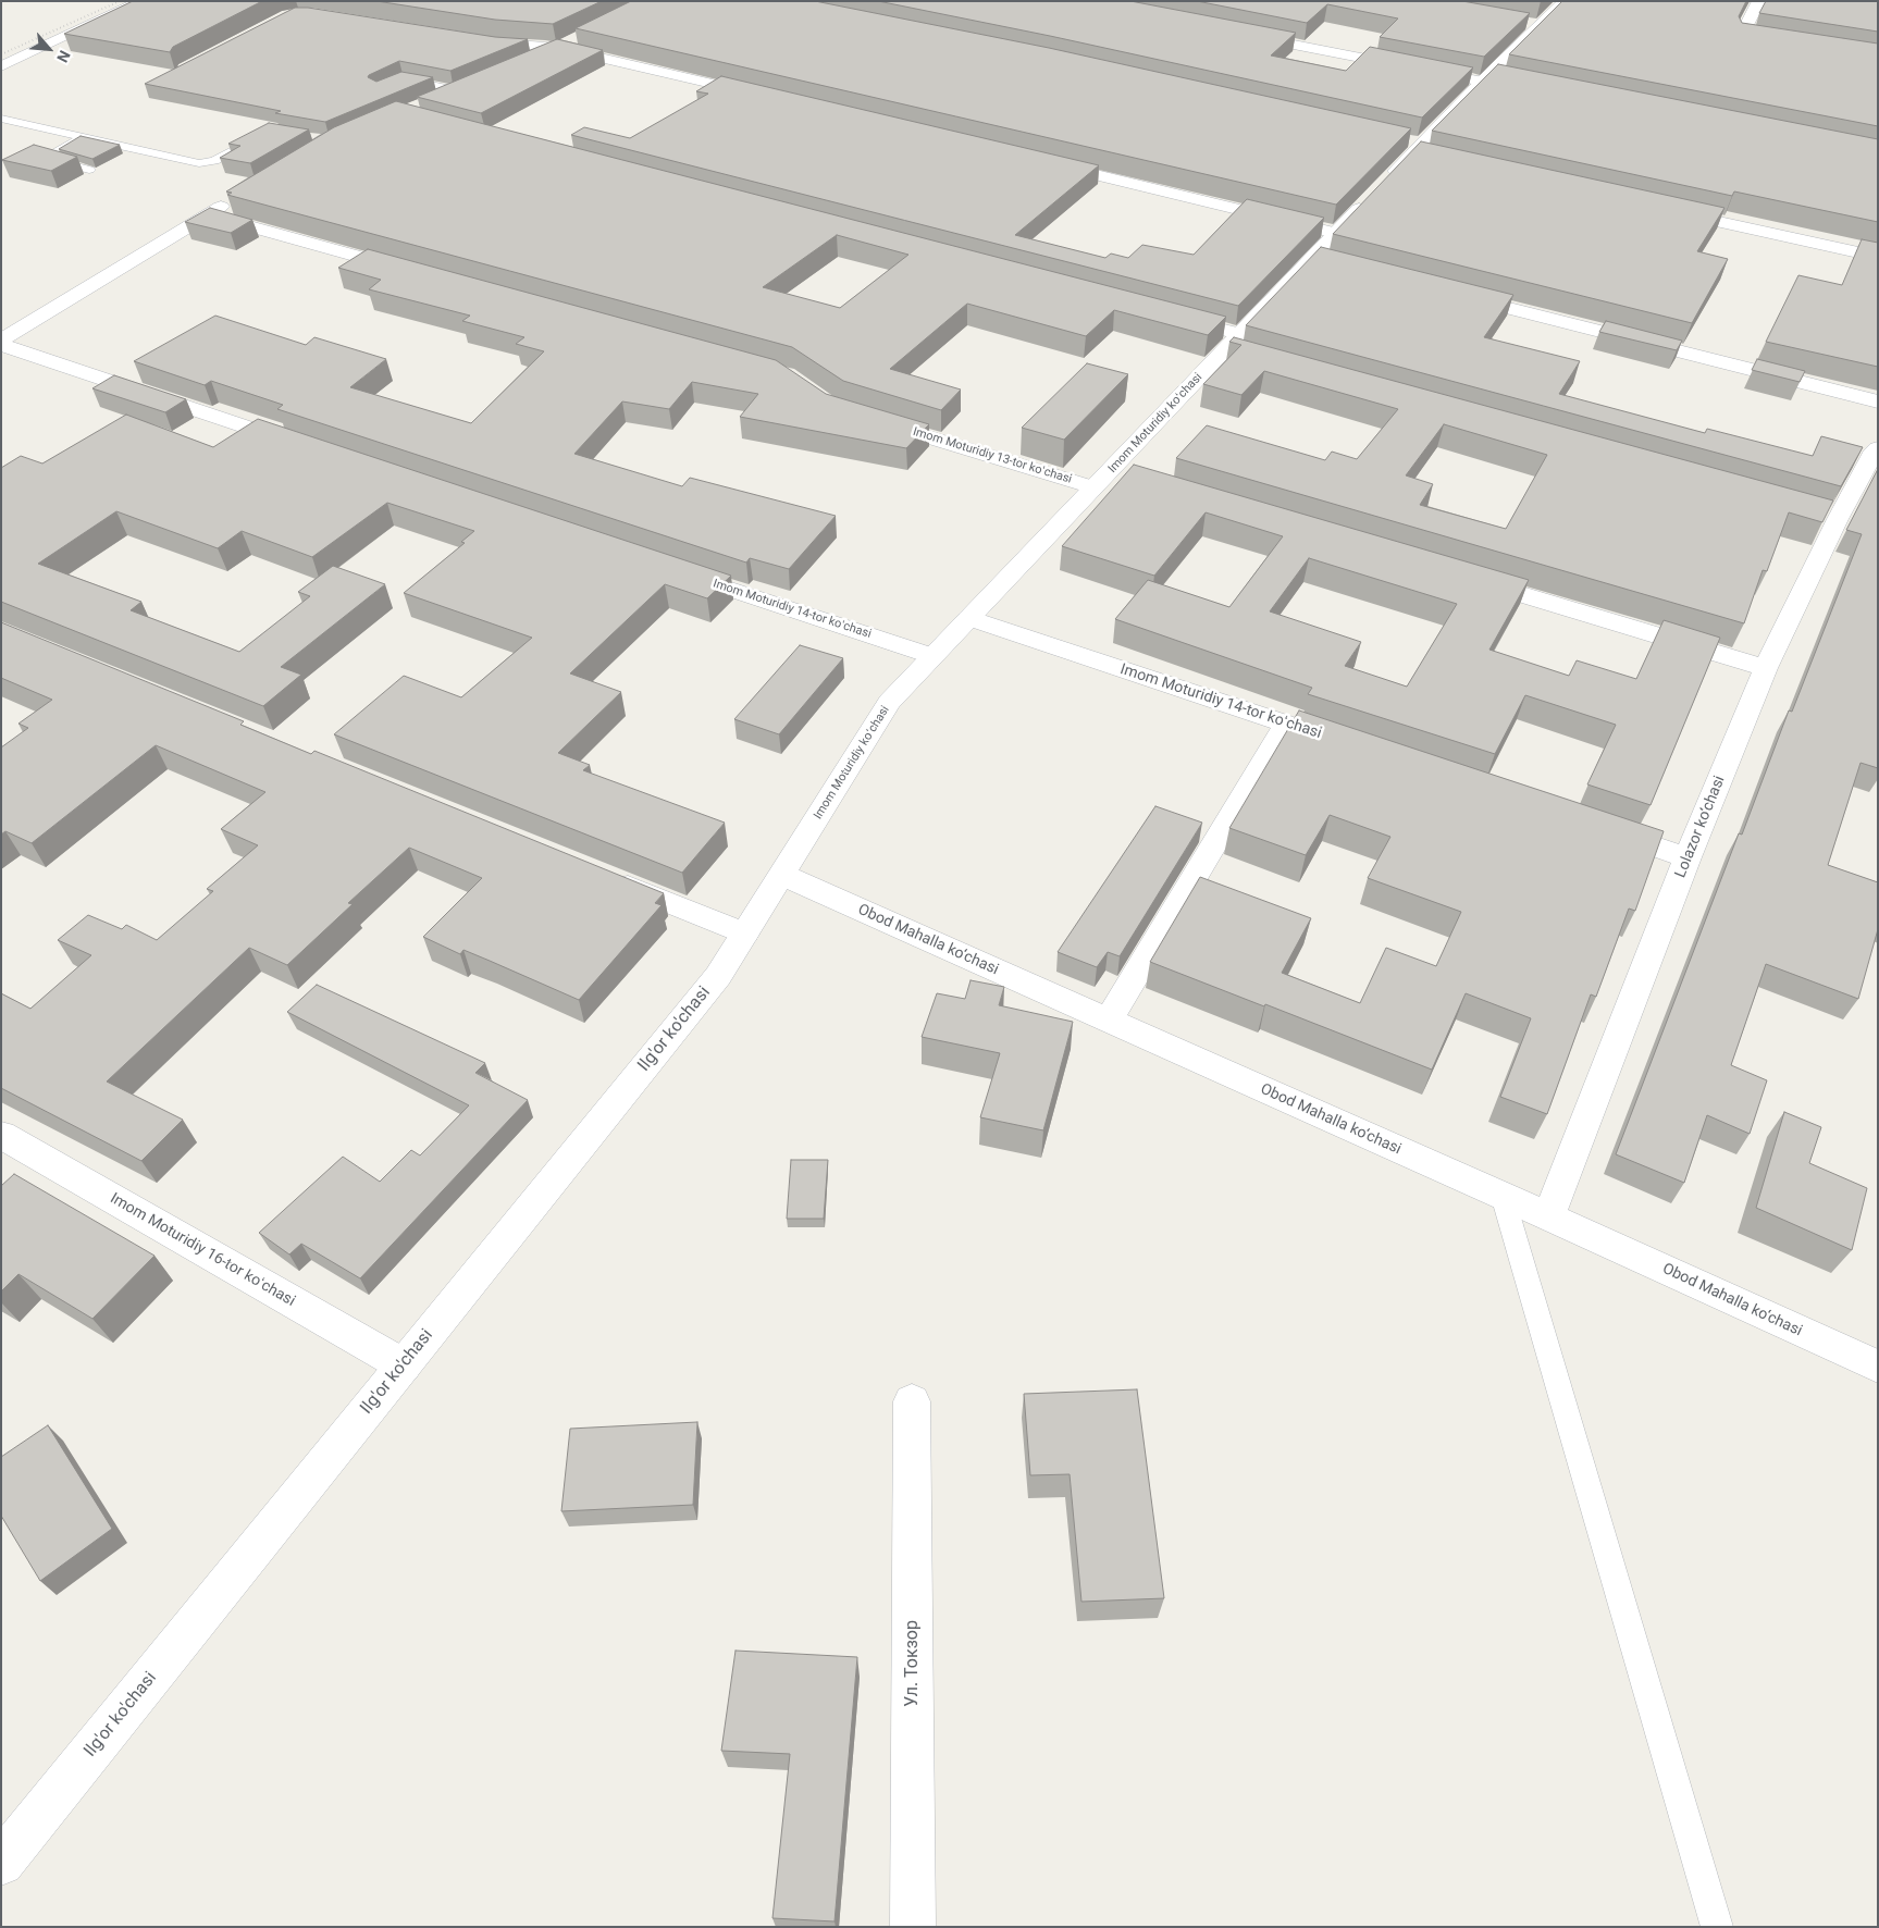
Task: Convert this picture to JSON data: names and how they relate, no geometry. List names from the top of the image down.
{
  "streets": {
    "street": [
      "Imom Moturidiy koʻchasi",
      "Imom Moturidiy 13-tor koʻchasi",
      "Imom Moturidiy 14-tor koʻchasi",
      "Lolazor ko‘chasi",
      "Obod Mahalla ko‘chasi",
      "Ilg'or ko'chasi",
      "Imom Moturidiy 16-tor koʻchasi",
      "Ул. Токзор"
    ]
  },
  "crossings": [
    ["Imom Moturidiy koʻchasi", "Imom Moturidiy 13-tor koʻchasi"],
    ["Imom Moturidiy koʻchasi", "Imom Moturidiy 14-tor koʻchasi"],
    ["Imom Moturidiy koʻchasi", "Obod Mahalla ko‘chasi"],
    ["Imom Moturidiy koʻchasi", "Ilg'or ko'chasi"],
    ["Lolazor ko‘chasi", "Obod Mahalla ko‘chasi"],
    ["Obod Mahalla ko‘chasi", "Ilg'or ko'chasi"],
    ["Ilg'or ko'chasi", "Imom Moturidiy 16-tor koʻchasi"]
  ],
  "north": "bottom right"
}
